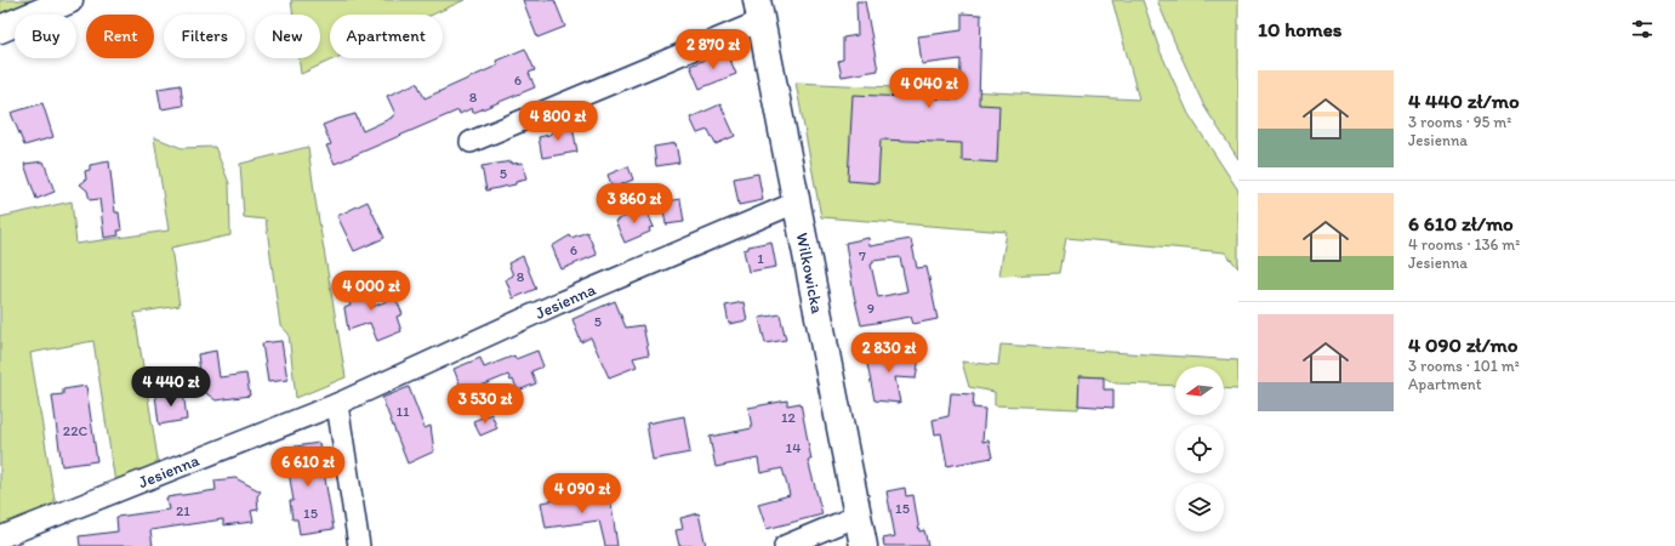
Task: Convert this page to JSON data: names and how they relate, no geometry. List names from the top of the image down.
{
  "streets": {
    "main road": ["Wilkowicka"],
    "street": ["Jesienna"]
  },
  "crossings": [
    ["Wilkowicka", "Jesienna"]
  ],
  "house_numbers": [
    "6",
    "8",
    "5",
    "6",
    "7",
    "1",
    "8",
    "9",
    "5",
    "11",
    "12",
    "22C",
    "14",
    "15",
    "21",
    "15"
  ],
  "north": "left",
  "page": {
    "heading": "10 homes",
    "chip": [
      "Buy",
      "Rent",
      "Filters",
      "New",
      "Apartment"
    ],
    "price": [
      "2 870 zł",
      "4 040 zł",
      "4 800 zł",
      "3 860 zł",
      "4 000 zł",
      "2 830 zł",
      "4 440 zł",
      "3 530 zł",
      "6 610 zł",
      "4 090 zł"
    ],
    "list": [
      {
        "name": "4 440 zł/mo",
        "note": "3 rooms · 95 m² · Jesienna"
      },
      {
        "name": "6 610 zł/mo",
        "note": "4 rooms · 136 m² · Jesienna"
      },
      {
        "name": "4 090 zł/mo",
        "note": "3 rooms · 101 m² · Apartment"
      }
    ]
  }
}
